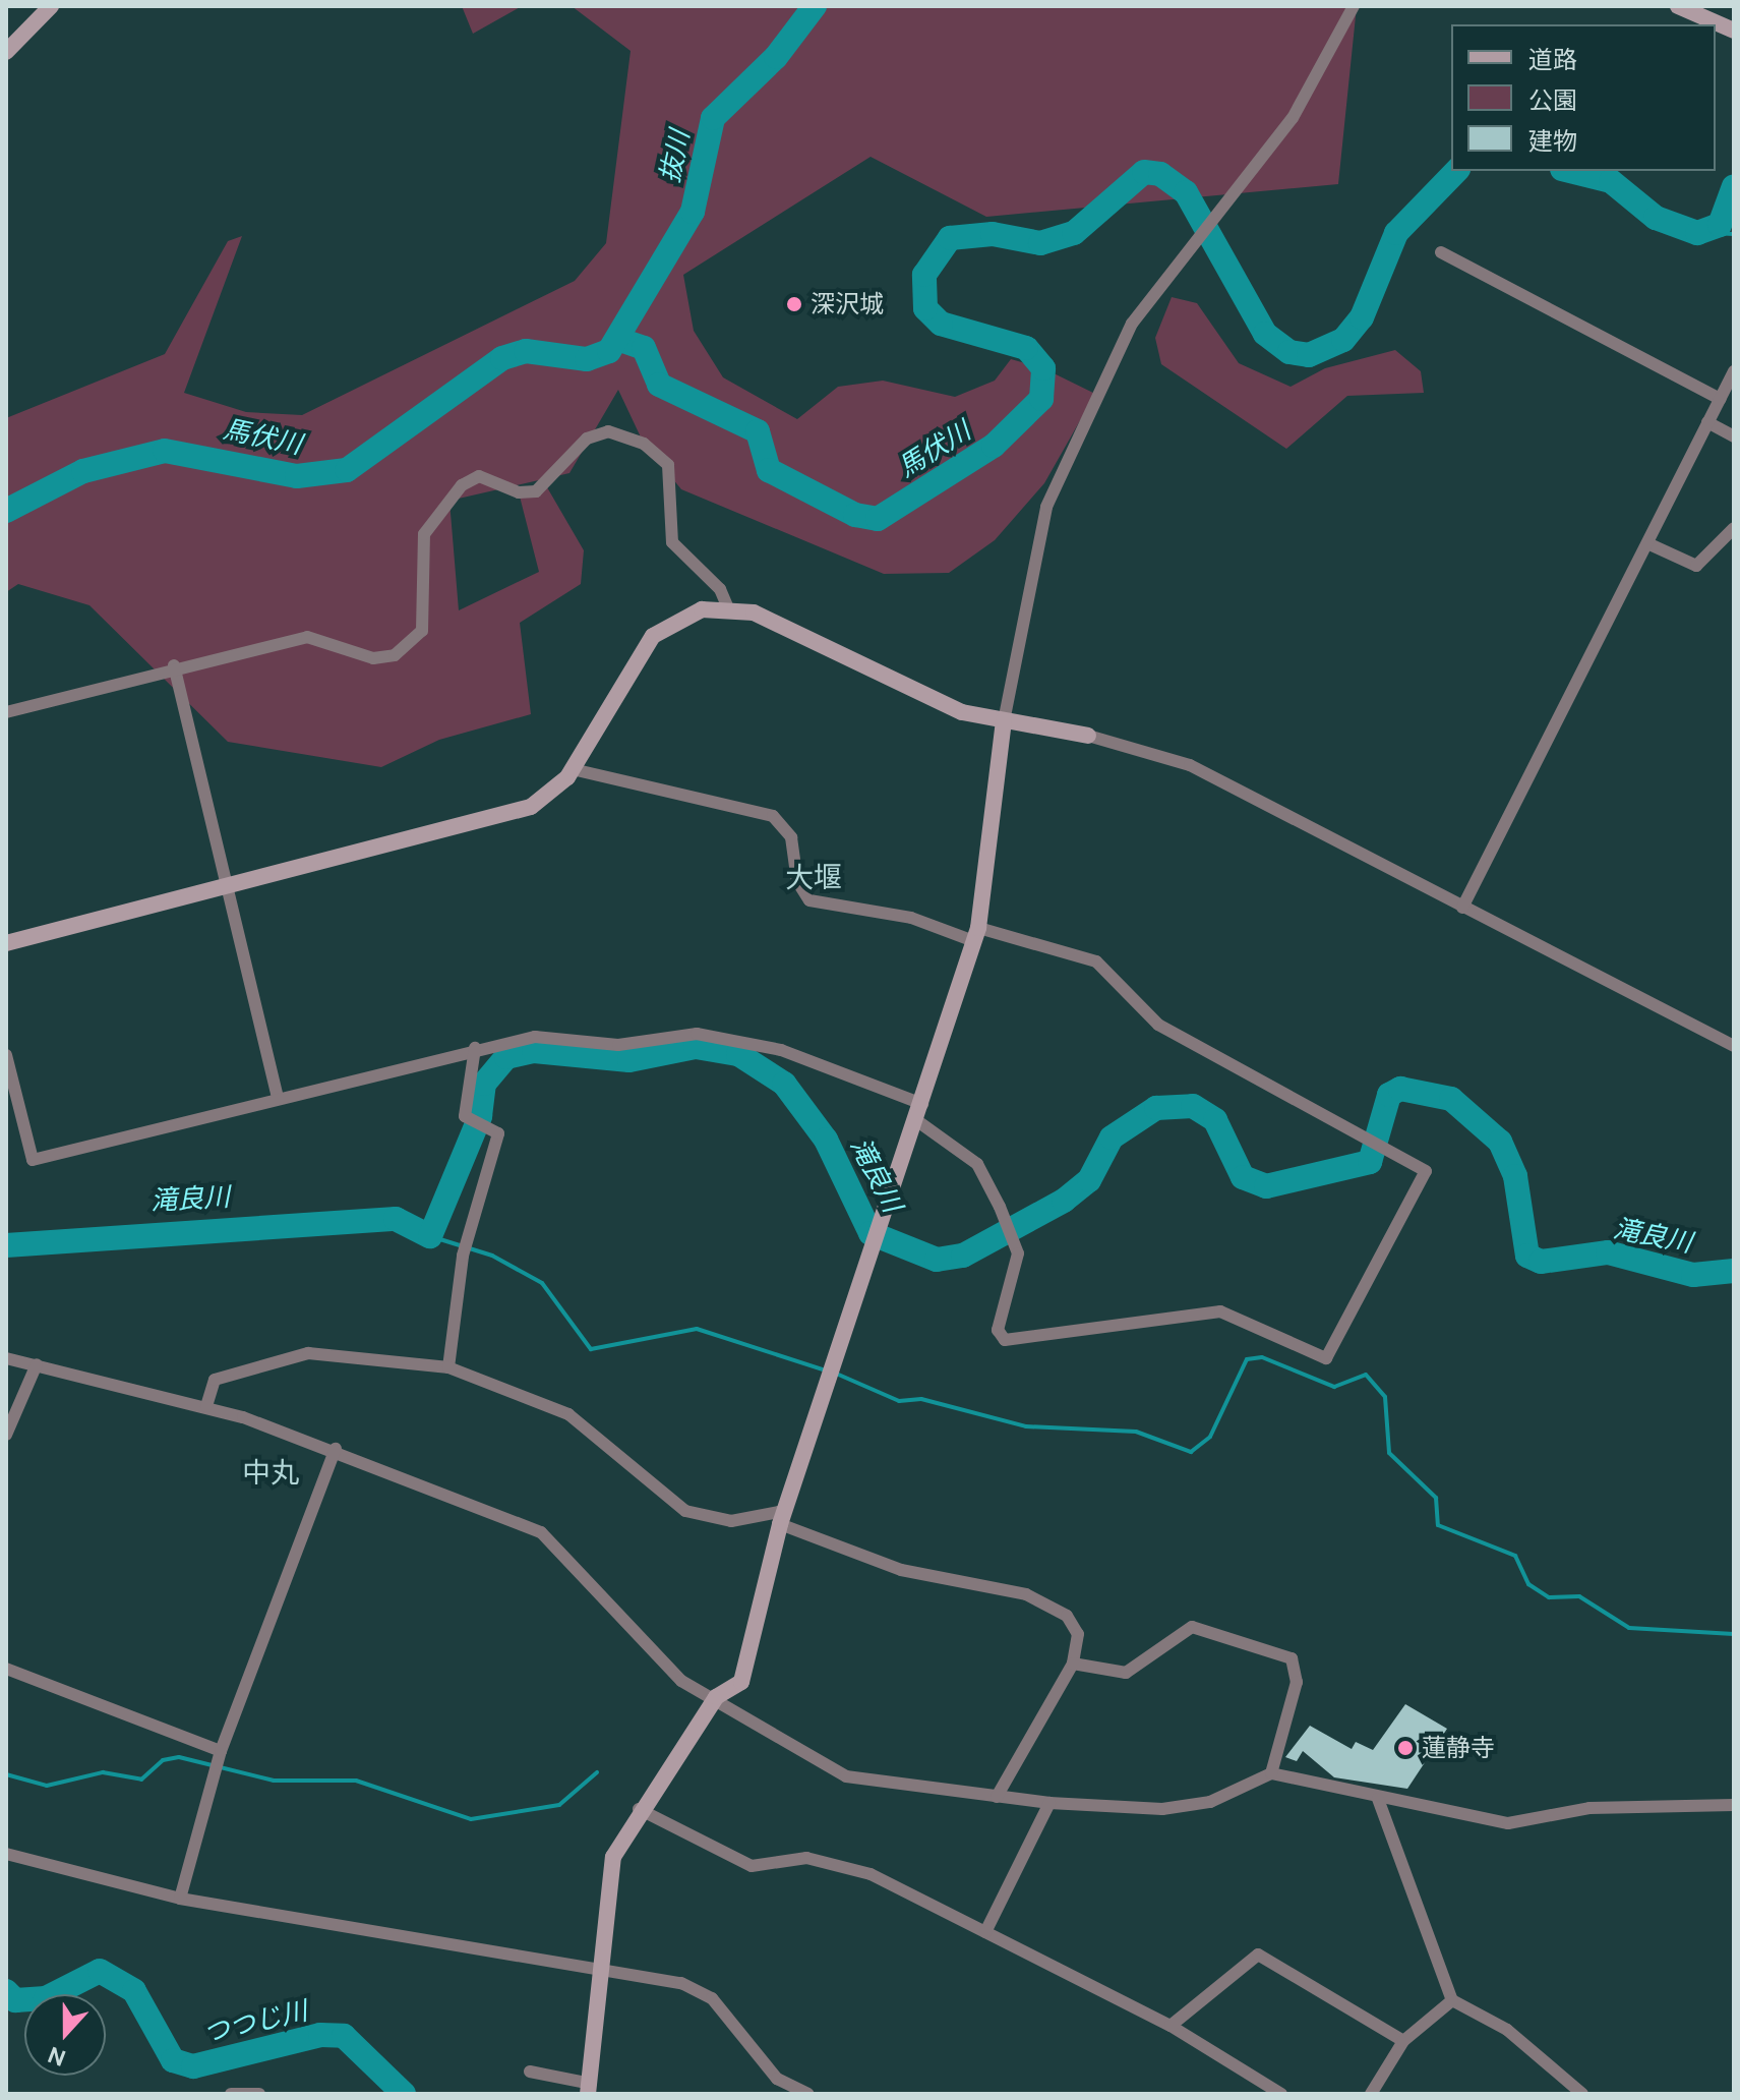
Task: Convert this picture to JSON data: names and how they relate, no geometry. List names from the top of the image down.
{
  "districts": ["大堰", "中丸"],
  "water": [
    "抜川",
    "馬伏川",
    "滝良川",
    "つつじ川"
  ],
  "places": ["深沢城", "蓮静寺"],
  "legend": ["道路", "公園", "建物"],
  "north": "bottom"
}
